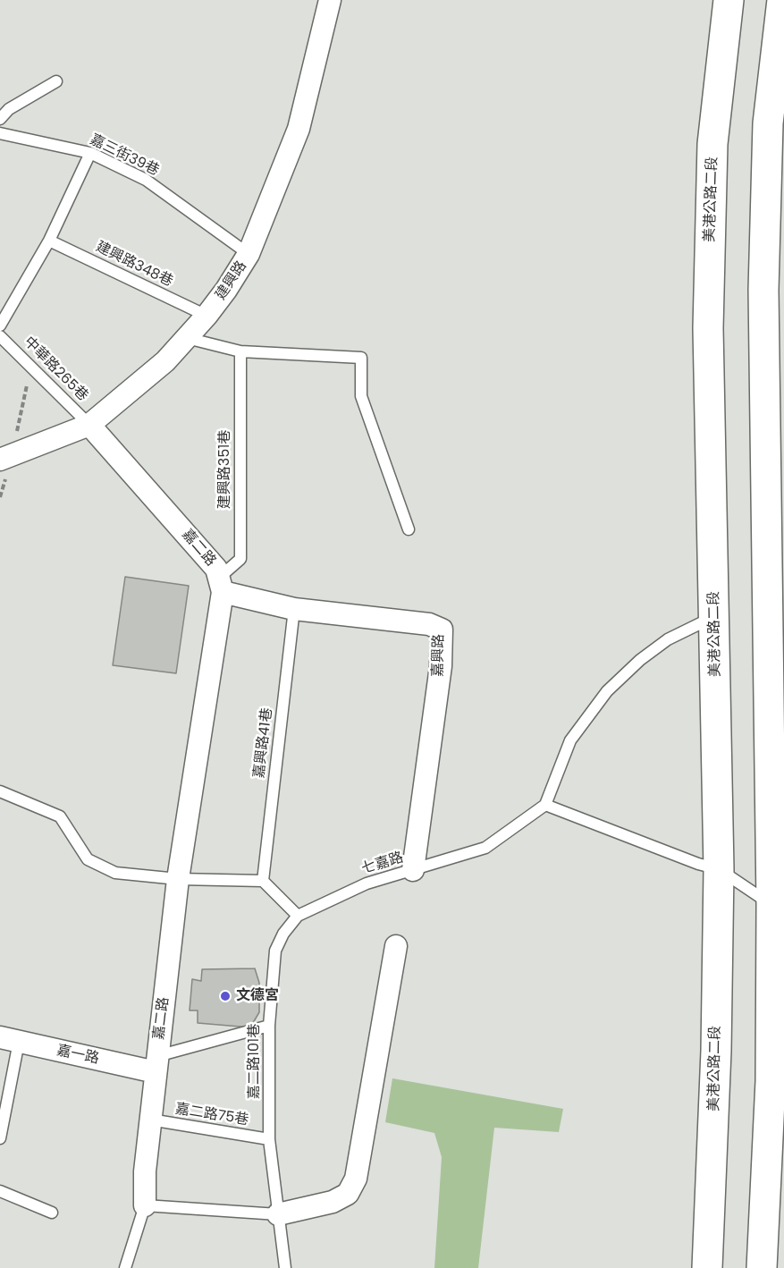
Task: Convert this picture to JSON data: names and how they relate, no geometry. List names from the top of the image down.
{
  "streets": {
    "main road": ["美港公路二段"],
    "street": [
      "建興路",
      "嘉二路",
      "嘉興路",
      "嘉一路"
    ],
    "lane": [
      "嘉三街39巷",
      "建興路348巷",
      "中華路265巷",
      "建興路351巷",
      "嘉興路41巷",
      "七嘉路",
      "嘉二路101巷",
      "嘉二路75巷"
    ]
  },
  "crossings": [
    ["嘉三街39巷", "建興路"],
    ["建興路348巷", "建興路"],
    ["建興路", "中華路265巷"],
    ["建興路", "嘉二路"],
    ["中華路265巷", "嘉二路"],
    ["建興路351巷", "嘉二路"],
    ["建興路351巷", "嘉興路"],
    ["嘉二路", "嘉興路"],
    ["嘉二路", "嘉一路"],
    ["嘉二路", "嘉二路75巷"],
    ["嘉興路", "嘉興路41巷"],
    ["嘉興路", "七嘉路"],
    ["七嘉路", "嘉二路101巷"],
    ["嘉二路101巷", "嘉二路75巷"]
  ],
  "places": ["文德宮"]
}
